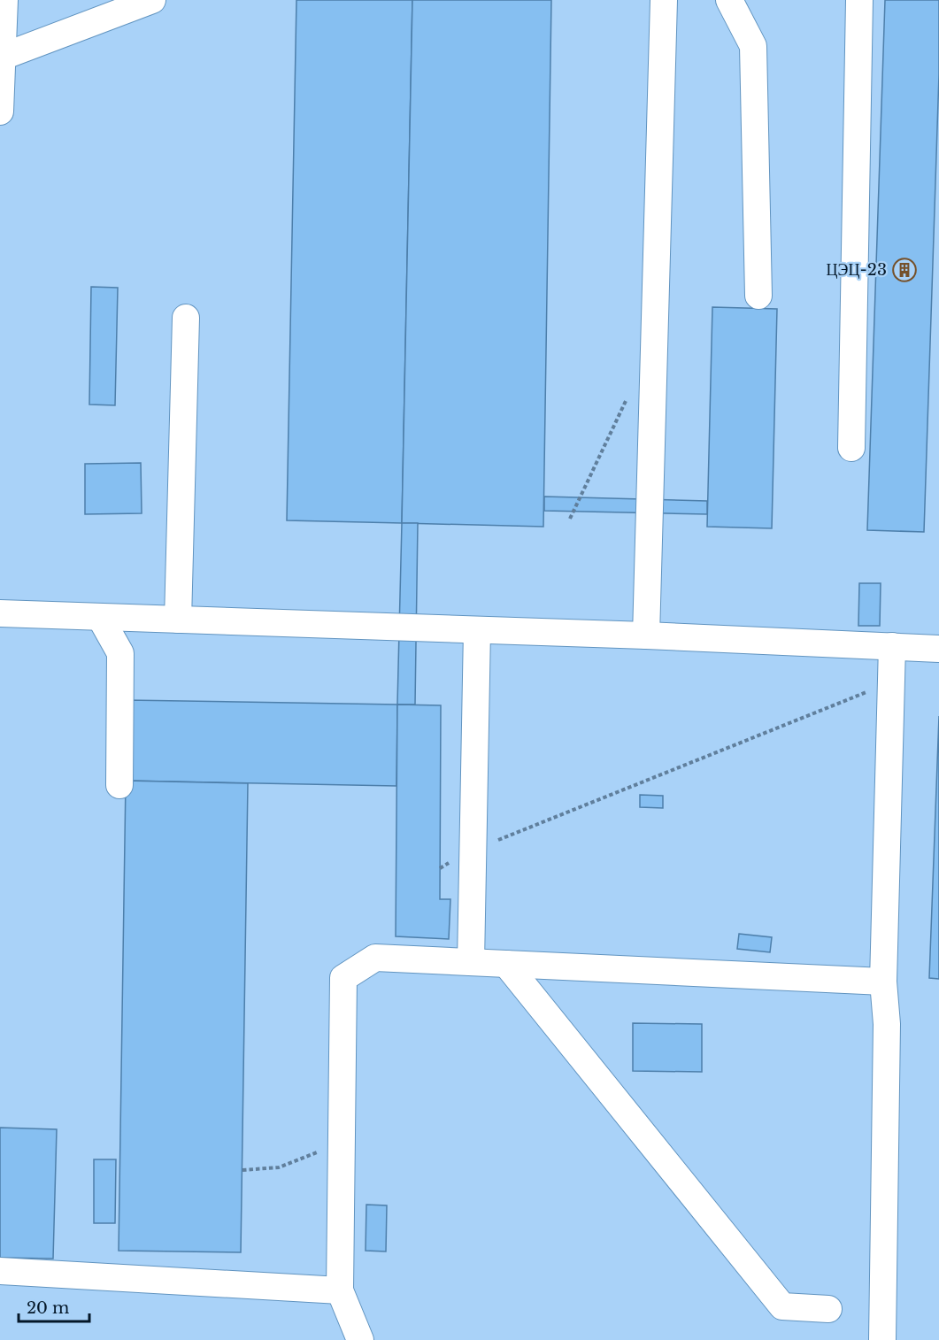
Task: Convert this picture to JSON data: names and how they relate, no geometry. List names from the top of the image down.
{
  "places": {
    "building": ["ЦЭЦ-23"]
  },
  "scale_bar": "20 m"
}
